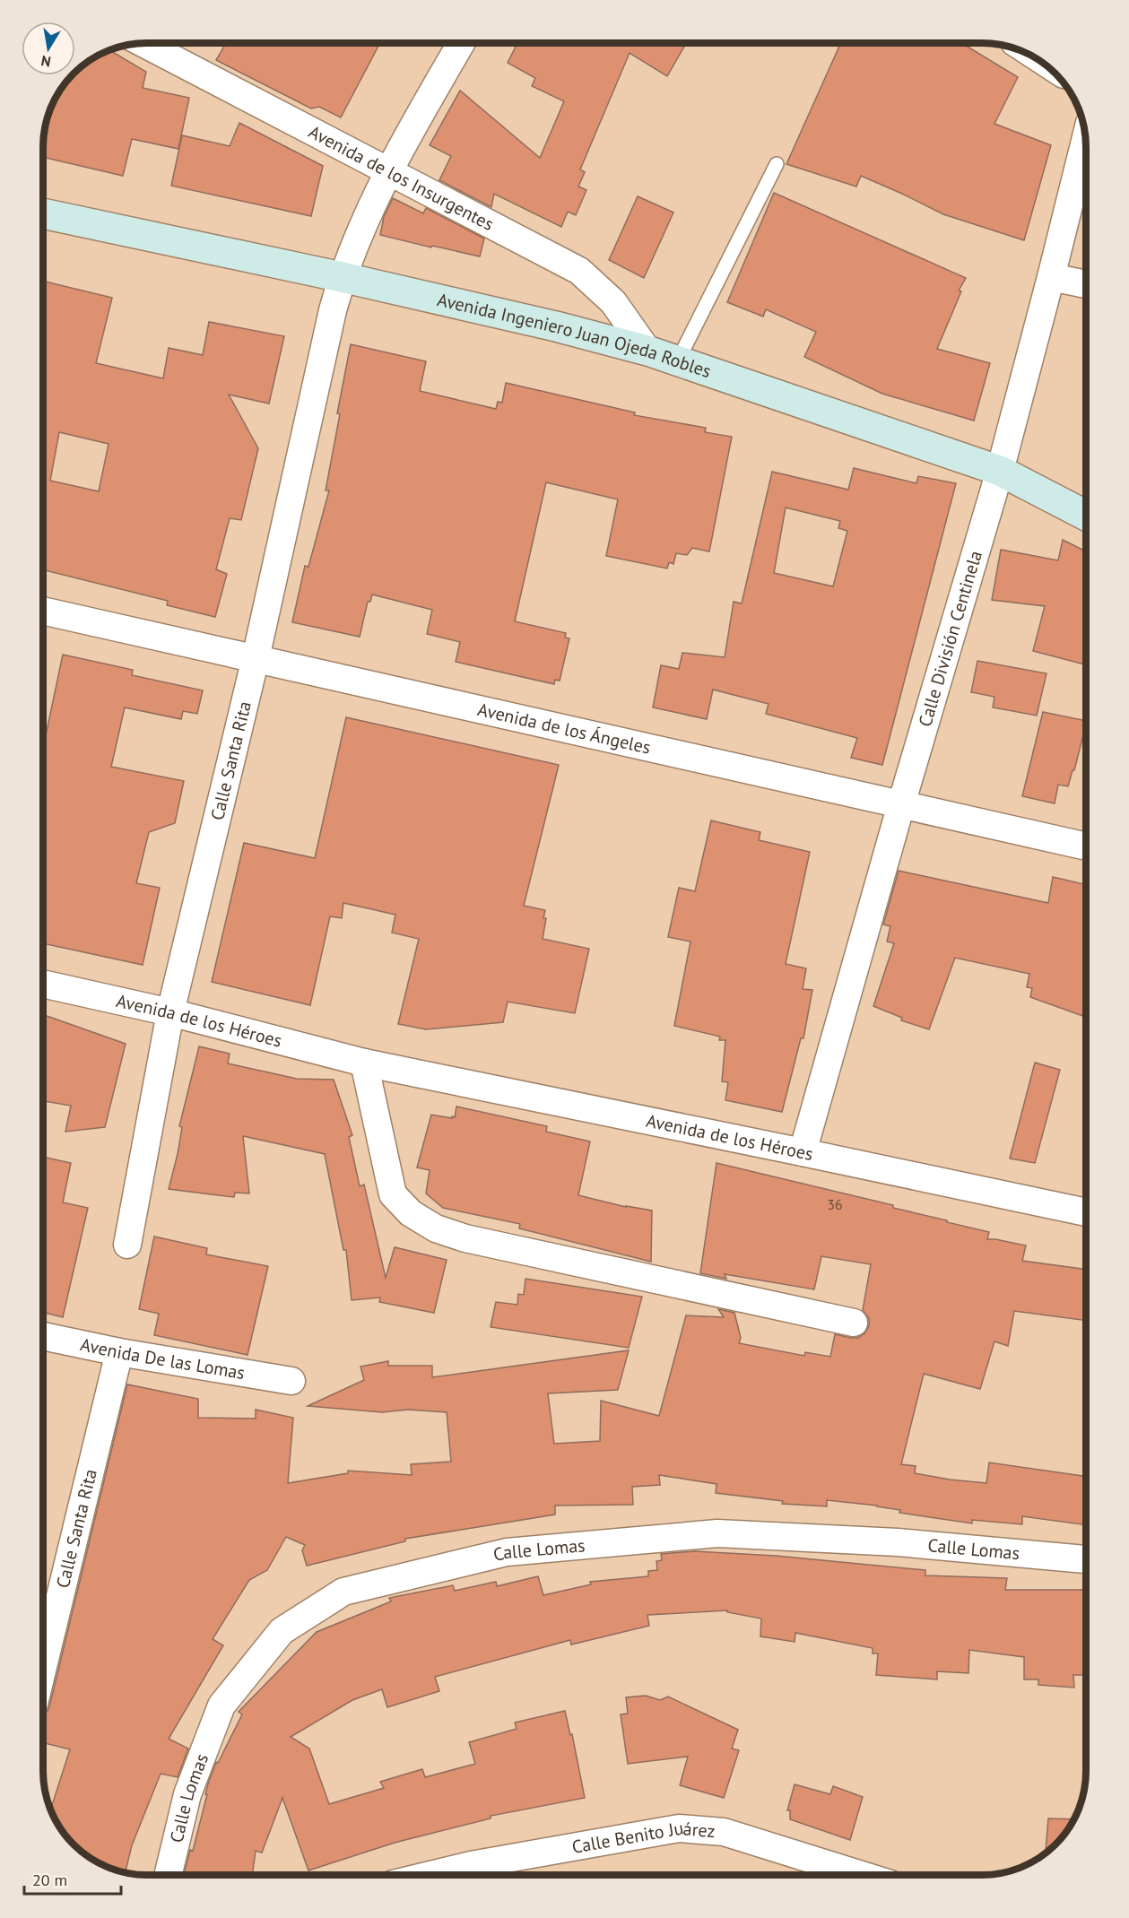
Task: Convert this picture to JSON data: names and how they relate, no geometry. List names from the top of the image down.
{
  "streets": {
    "main road": ["Avenida Ingeniero Juan Ojeda Robles"],
    "street": [
      "Avenida de los Insurgentes",
      "Calle División Centinela",
      "Avenida de los Ángeles",
      "Calle Santa Rita",
      "Avenida de los Héroes",
      "Avenida De las Lomas",
      "Calle Lomas",
      "Calle Benito Juárez"
    ]
  },
  "crossings": [
    ["Avenida de los Insurgentes", "Avenida Ingeniero Juan Ojeda Robles"],
    ["Avenida de los Insurgentes", "Calle Santa Rita"],
    ["Avenida Ingeniero Juan Ojeda Robles", "Calle División Centinela"],
    ["Avenida Ingeniero Juan Ojeda Robles", "Calle Santa Rita"],
    ["Calle División Centinela", "Avenida de los Ángeles"],
    ["Calle División Centinela", "Avenida de los Héroes"],
    ["Avenida de los Ángeles", "Calle Santa Rita"],
    ["Calle Santa Rita", "Avenida de los Héroes"],
    ["Calle Santa Rita", "Avenida De las Lomas"]
  ],
  "house_numbers": ["36"],
  "scale_bar": "20 m",
  "north": "bottom"
}
